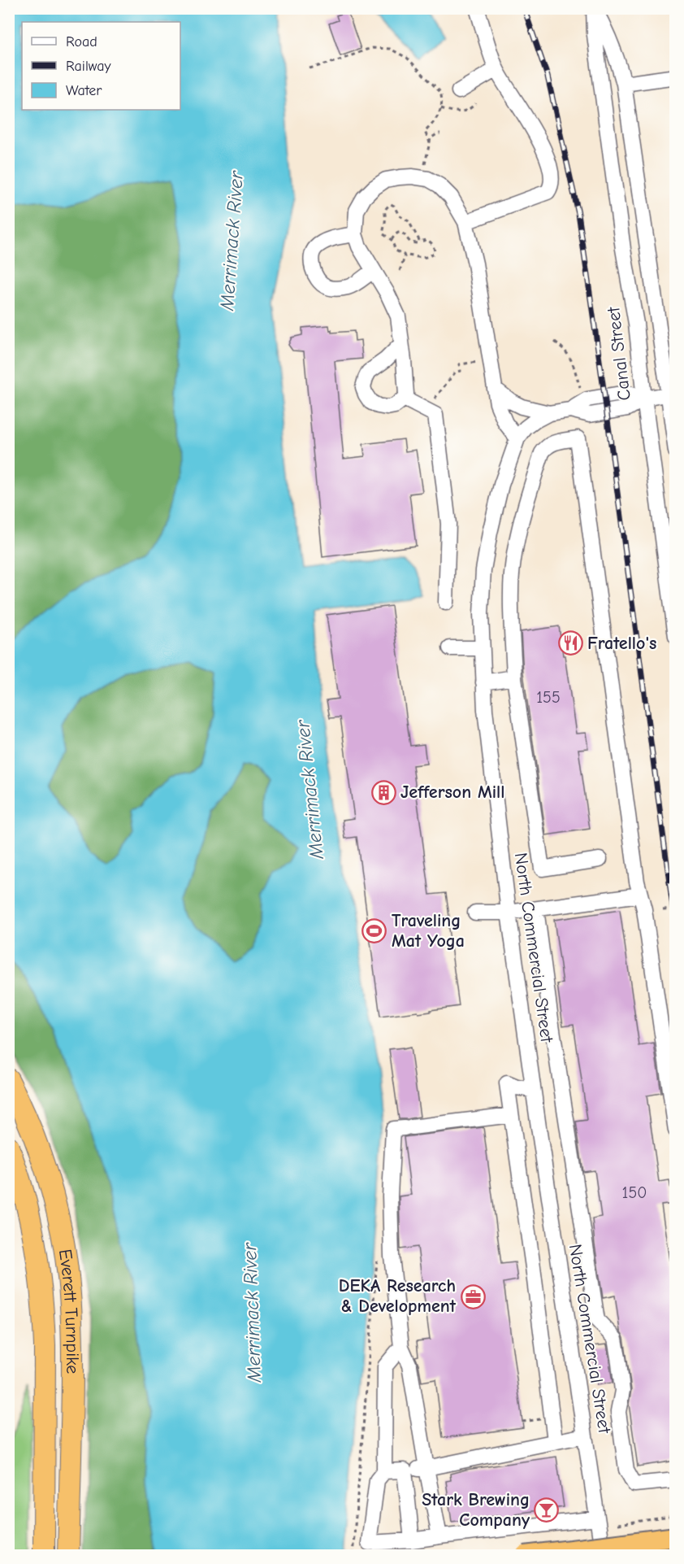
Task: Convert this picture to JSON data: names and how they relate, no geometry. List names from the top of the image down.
{
  "streets": {
    "highway": ["Everett Turnpike"],
    "street": ["Canal Street", "North Commercial Street"]
  },
  "crossings": [
    ["Canal Street", "North Commercial Street"]
  ],
  "water": ["Merrimack River"],
  "places": {
    "restaurant": ["Fratello's"],
    "building": ["Jefferson Mill"],
    "sports": ["Traveling Mat Yoga"],
    "office": ["DEKA Research & Development"],
    "bar": ["Stark Brewing Company"]
  },
  "house_numbers": ["155", "150"],
  "legend": ["Road", "Railway", "Water"]
}
